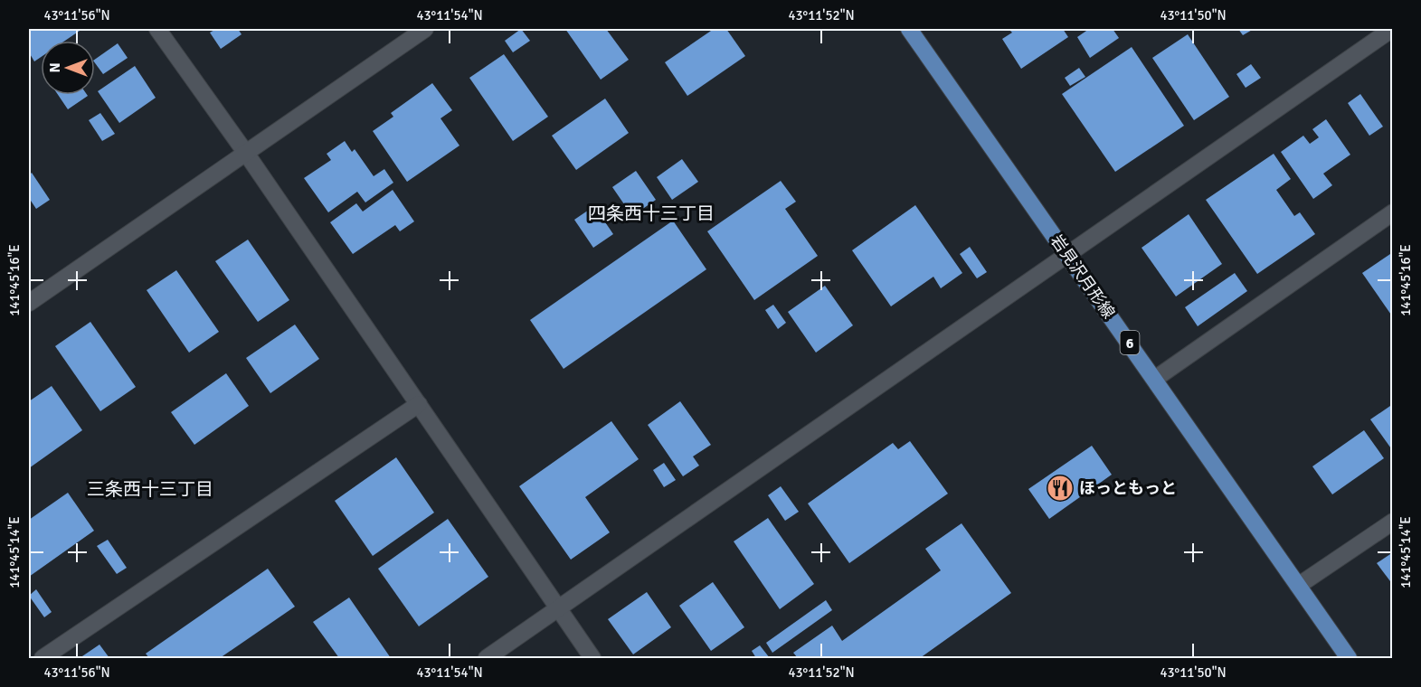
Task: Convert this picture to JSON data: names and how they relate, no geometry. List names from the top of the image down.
{
  "streets": {
    "main road": ["岩見沢月形線", "6"]
  },
  "districts": ["四条西十三丁目", "三条西十三丁目"],
  "places": {
    "restaurant": ["ほっともっと"]
  },
  "north": "left",
  "coordinates": [
    "43°11'56\"N",
    "43°11'54\"N",
    "43°11'52\"N",
    "43°11'50\"N",
    "141°45'16\"E",
    "141°45'14\"E"
  ]
}
